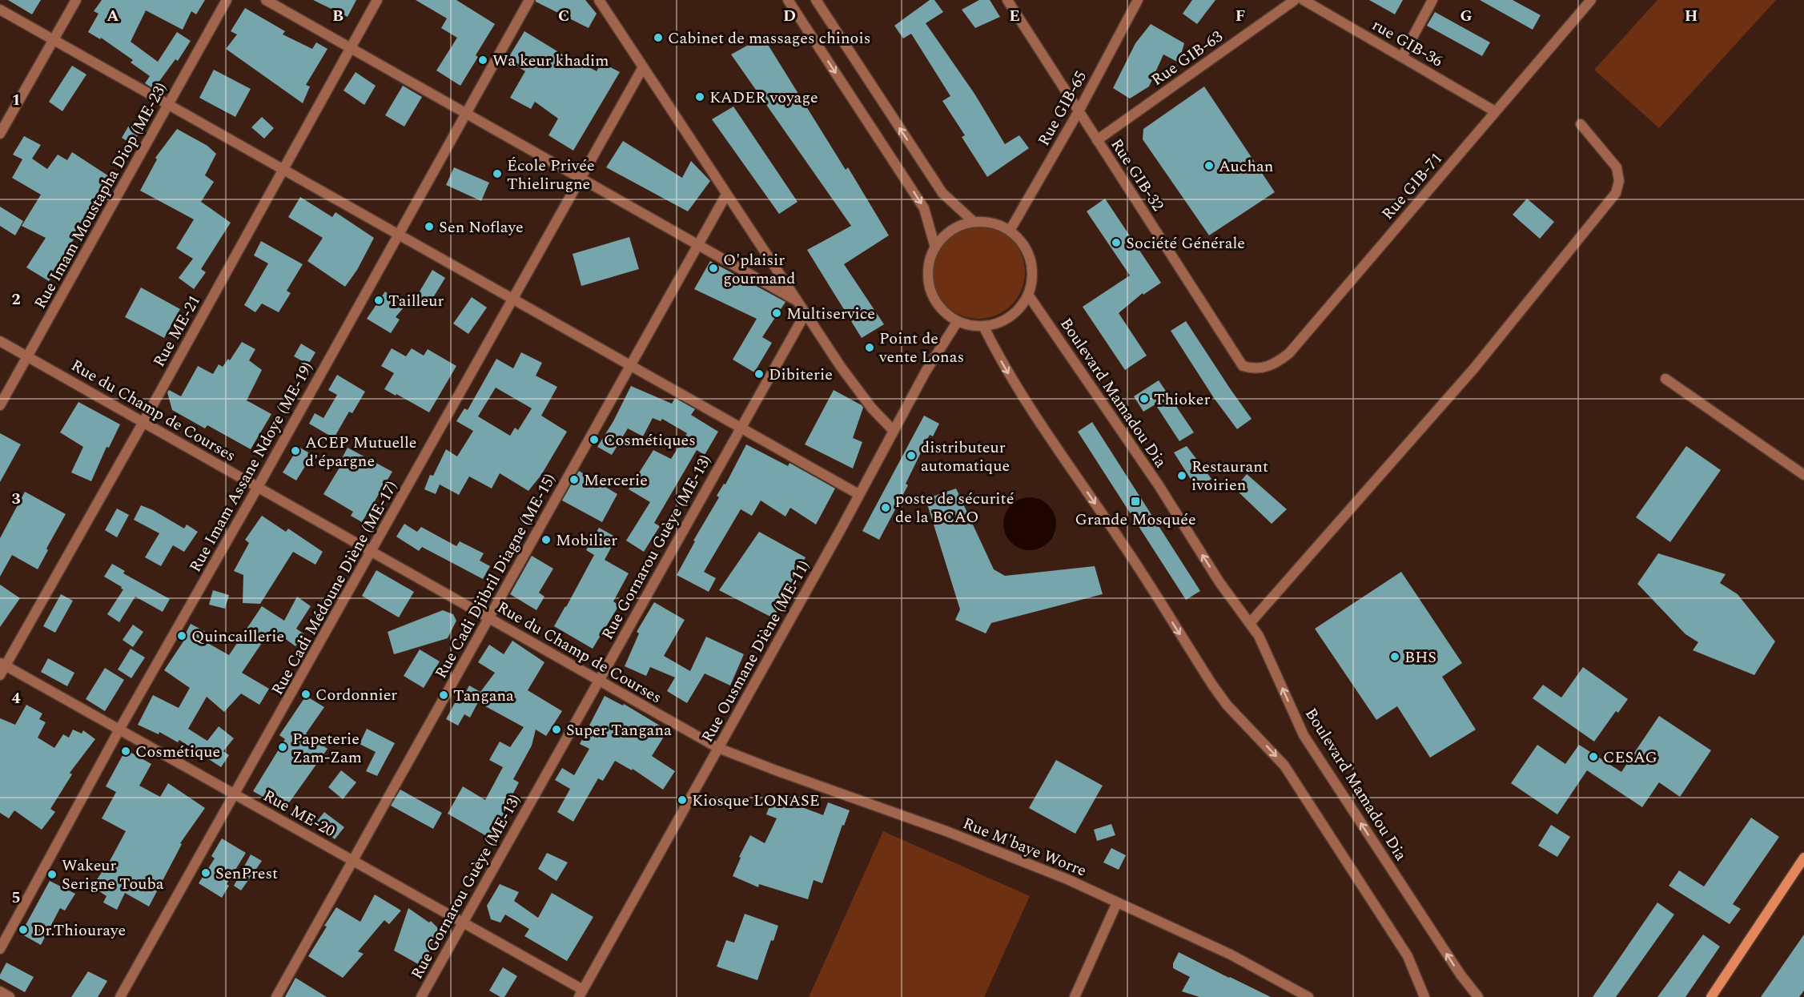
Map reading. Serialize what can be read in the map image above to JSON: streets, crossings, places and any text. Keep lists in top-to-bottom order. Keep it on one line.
{"streets":{"street":["rue GIB-36","Rue GIB-63","Rue GIB-65","Rue GIB-32","Rue GIB-71","Rue Imam Moustapha Diop (ME-23)","Rue ME-21","Boulevard Mamadou Dia","Rue du Champ de Courses","Rue Imam Assane Ndoye (ME-19)","Rue Gornarou Guèye (ME-13)","Rue Cadi Djibril Diagne (ME-15)","Rue Cadi Médoune Diène (ME-17)","Rue Ousmane Diène (ME-11)","Rue ME-20","Rue M'baye Worre"]},"crossings":[["rue GIB-36","Rue GIB-71"],["Rue GIB-63","Rue GIB-32"],["Rue GIB-65","Rue GIB-32"],["Rue GIB-65","Boulevard Mamadou Dia"],["Rue GIB-65","Rue Ousmane Diène (ME-11)"],["Rue GIB-32","Rue GIB-71"],["Rue Imam Moustapha Diop (ME-23)","Rue du Champ de Courses"],["Rue ME-21","Rue du Champ de Courses"],["Rue ME-21","Rue ME-20"],["Boulevard Mamadou Dia","Rue Ousmane Diène (ME-11)"],["Rue du Champ de Courses","Rue Imam Assane Ndoye (ME-19)"],["Rue du Champ de Courses","Rue Gornarou Guèye (ME-13)"],["Rue du Champ de Courses","Rue Cadi Djibril Diagne (ME-15)"],["Rue du Champ de Courses","Rue Cadi Médoune Diène (ME-17)"],["Rue du Champ de Courses","Rue Ousmane Diène (ME-11)"],["Rue du Champ de Courses","Rue M'baye Worre"],["Rue Imam Assane Ndoye (ME-19)","Rue ME-20"],["Rue Gornarou Guèye (ME-13)","Rue ME-20"],["Rue Cadi Djibril Diagne (ME-15)","Rue ME-20"],["Rue Cadi Médoune Diène (ME-17)","Rue ME-20"],["Rue Ousmane Diène (ME-11)","Rue ME-20"],["Rue Ousmane Diène (ME-11)","Rue M'baye Worre"]],"places":{"other":["Cabinet de massages chinois","Wa keur khadim","KADER voyage","Auchan","École Privée Thielirugne","Sen Noflaye","Société Générale","O'plaisir gourmand","Tailleur","Multiservice","Point de vente Lonas","Dibiterie","Thioker","Cosmétiques","ACEP Mutuelle d'épargne","distributeur automatique","Restaurant ivoirien","Mercerie","poste de sécurité de la BCAO","Mobilier","Quincaillerie","BHS","Cordonnier","Tangana","Super Tangana","Papeterie Zam-Zam","Cosmétique","CESAG","Kiosque LONASE","SenPrest","Wakeur Serigne Touba","Dr.Thiouraye"],"transit":["Grande Mosquée"]},"grid":{"columns":["A","B","C","D","E","F","G","H"],"rows":["1","2","3","4","5"]}}
